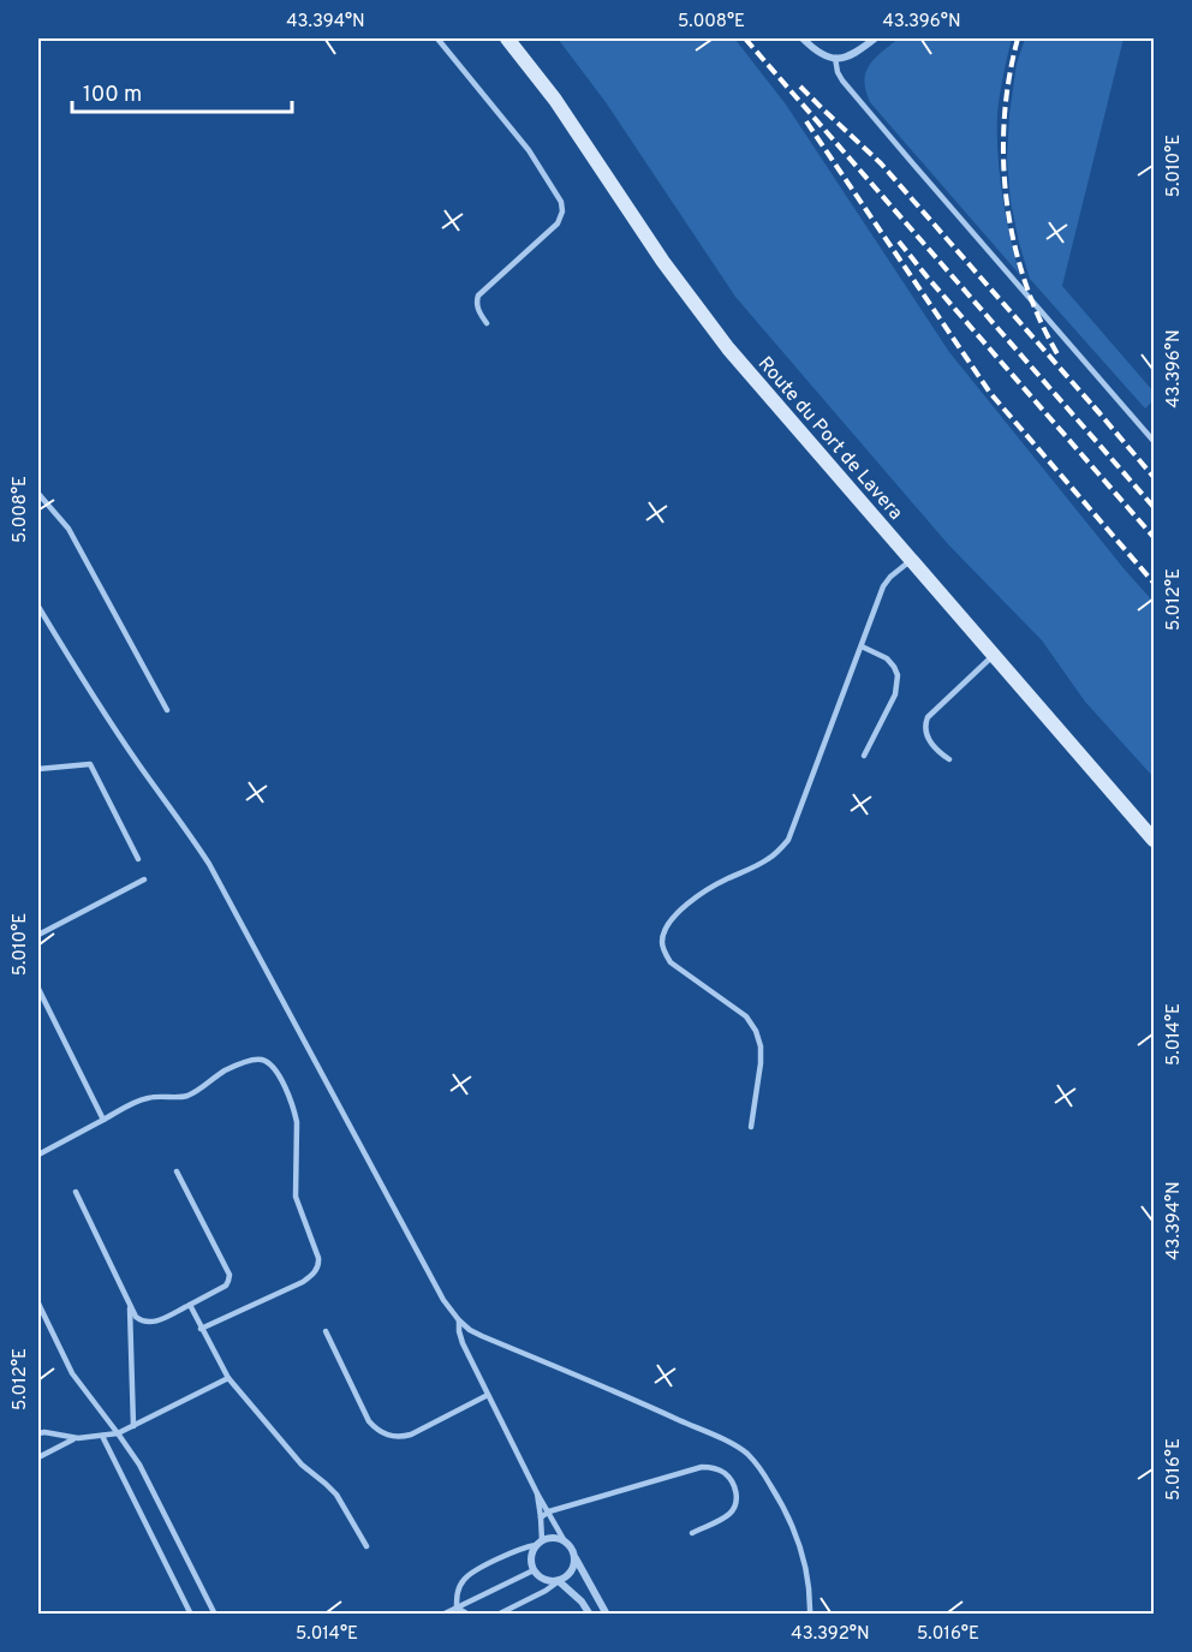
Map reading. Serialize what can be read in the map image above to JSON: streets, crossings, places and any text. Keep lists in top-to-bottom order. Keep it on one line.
{"streets":{"street":["Route du Port de Lavera"]},"scale_bar":"100 m","coordinates":["43.394°N","5.008°E","43.396°N","5.010°E","5.012°E","5.014°E","5.016°E","43.392°N"]}
